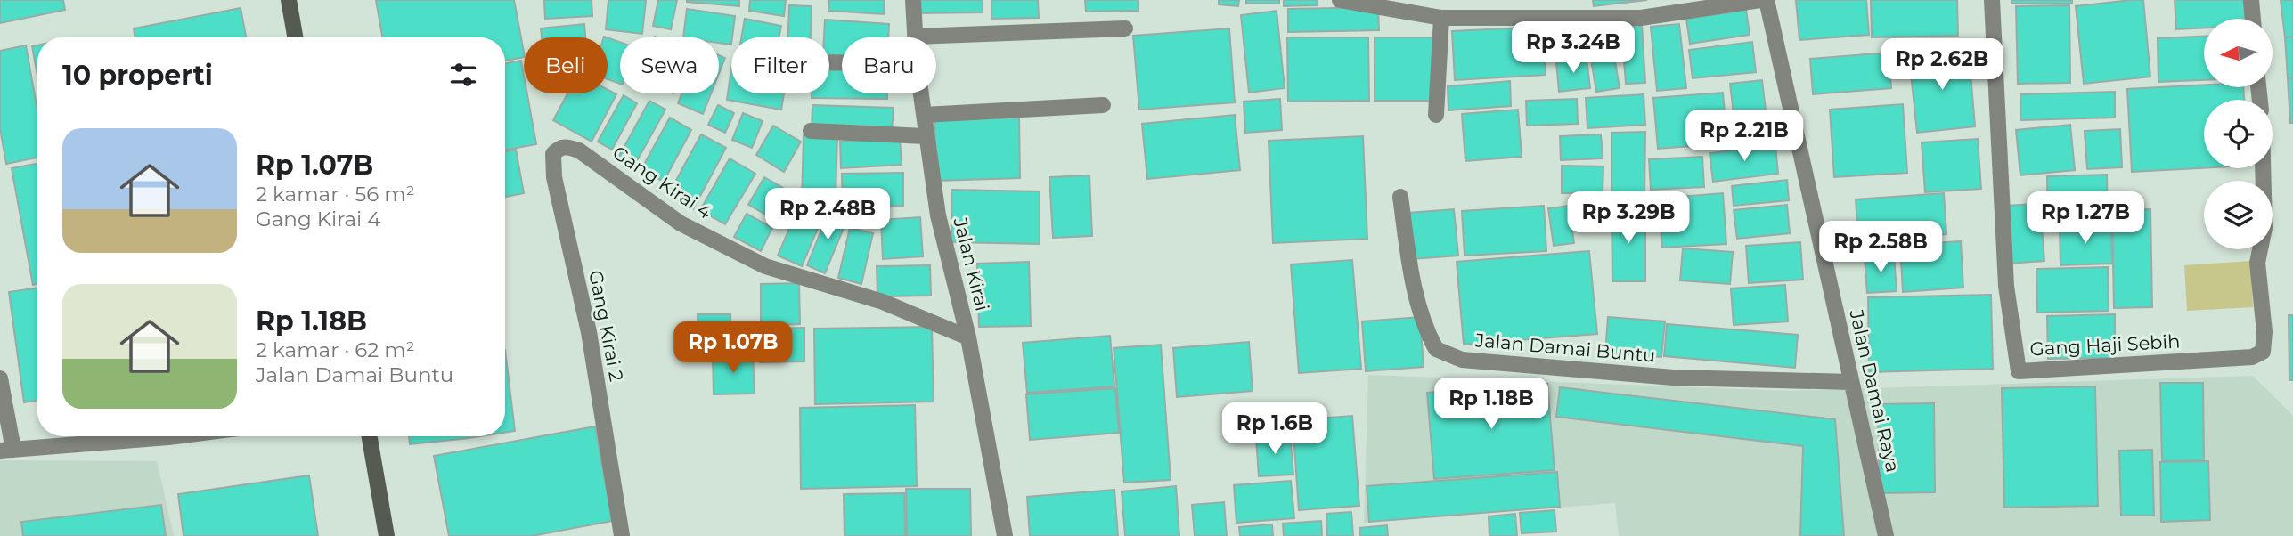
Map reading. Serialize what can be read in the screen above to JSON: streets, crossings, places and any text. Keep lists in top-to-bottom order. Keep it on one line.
{"streets":{"street":["Gang Kirai 4","Jalan Kirai","Gang Kirai 2","Gang Haji Sebih","Jalan Damai Buntu","Jalan Damai Raya"]},"crossings":[["Gang Kirai 4","Jalan Kirai"],["Gang Kirai 4","Gang Kirai 2"],["Jalan Damai Buntu","Jalan Damai Raya"]],"north":"left","page":{"price":["Rp 3.24B","Rp 2.62B","Rp 2.21B","Rp 2.48B","Rp 3.29B","Rp 1.27B","Rp 2.58B","Rp 1.07B","Rp 1.18B","Rp 1.6B"],"chip":["Beli","Sewa","Filter","Baru"],"heading":"10 properti","list":[{"name":"Rp 1.07B","note":"2 kamar · 56 m² · Gang Kirai 4"},{"name":"Rp 1.18B","note":"2 kamar · 62 m² · Jalan Damai Buntu"}]}}
